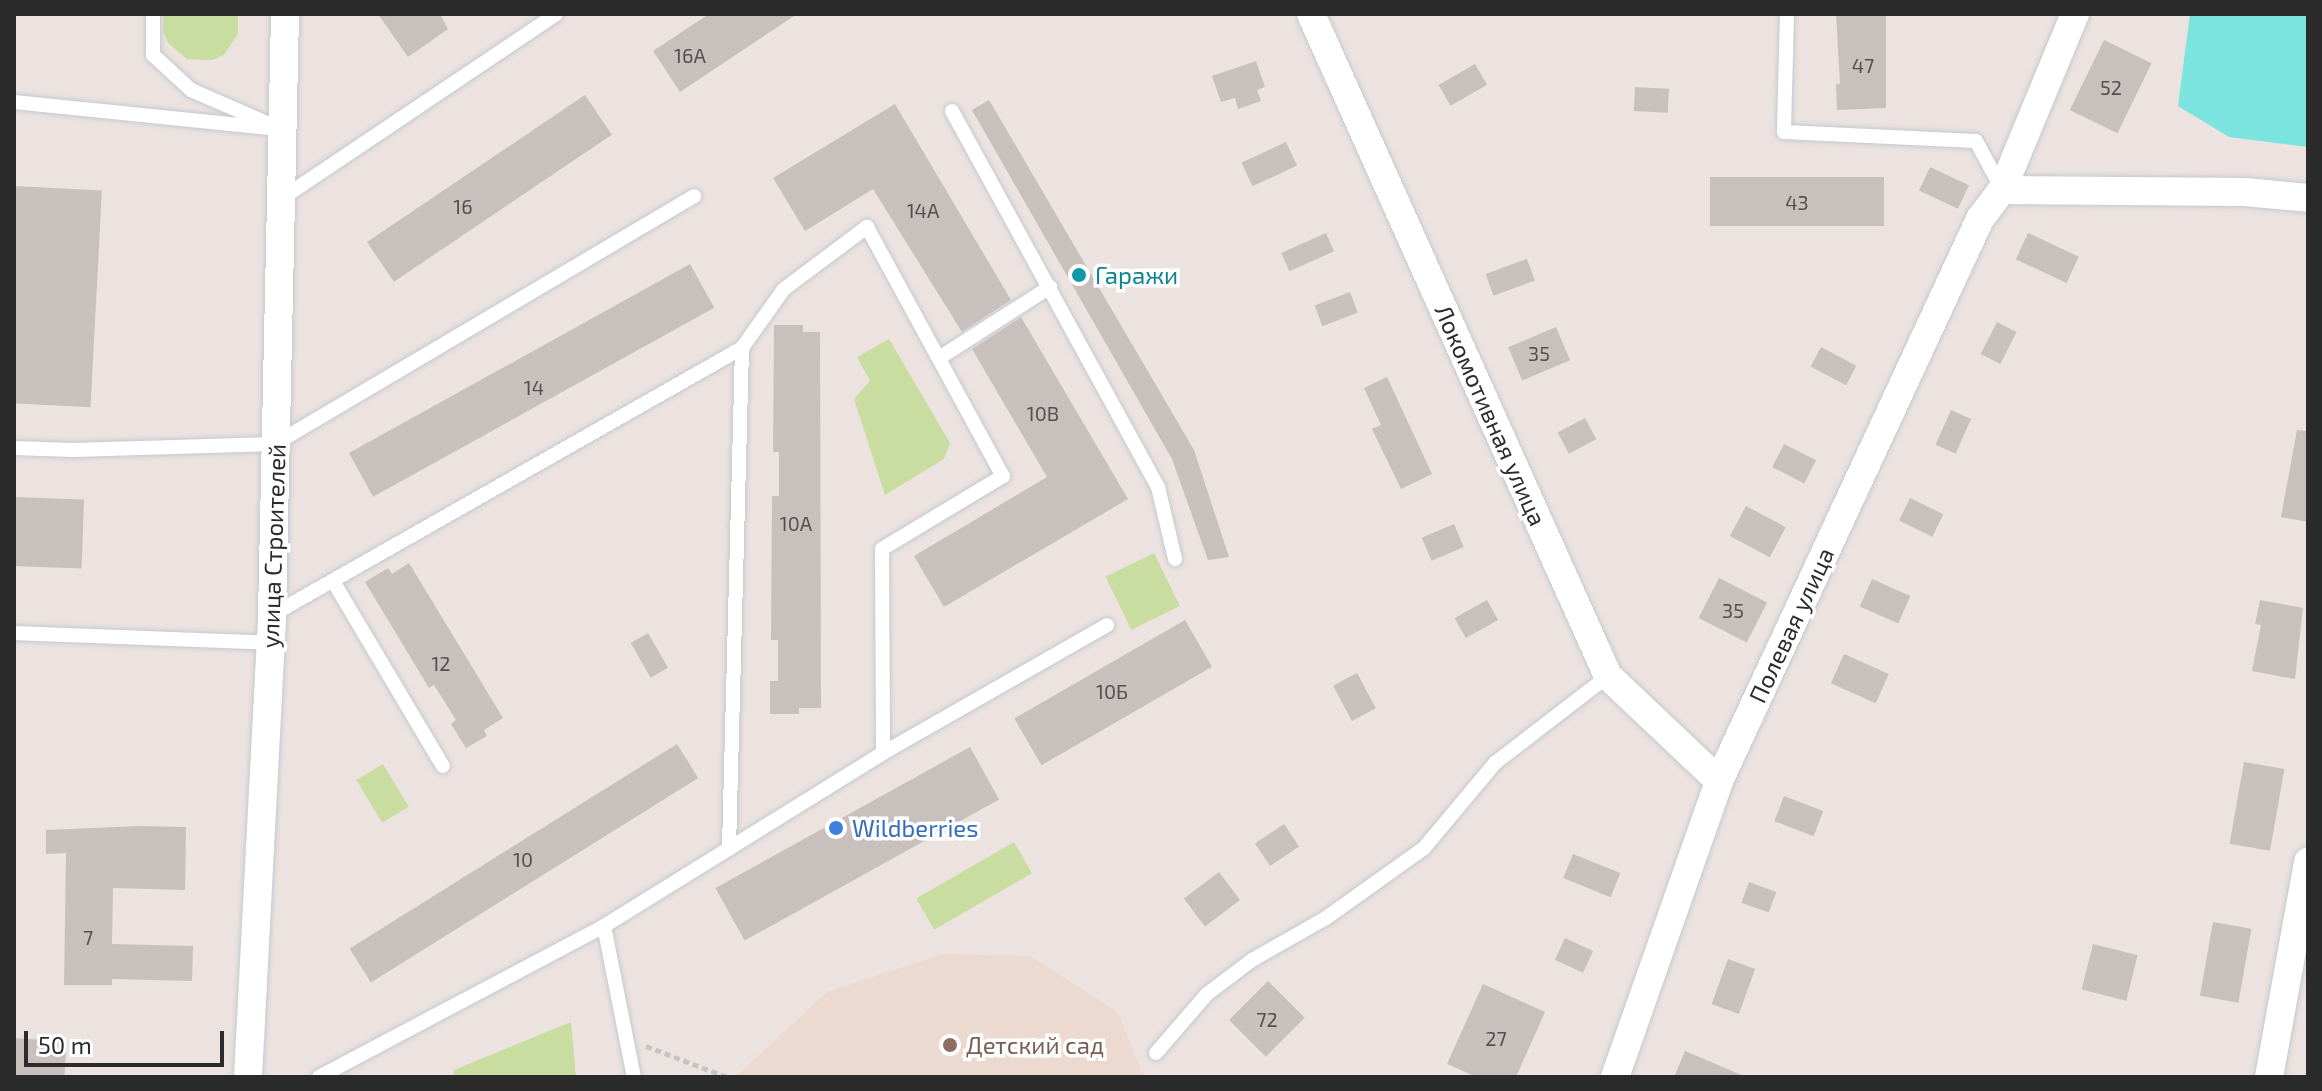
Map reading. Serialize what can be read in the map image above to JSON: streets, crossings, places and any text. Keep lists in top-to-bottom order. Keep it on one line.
{"streets":{"street":["Локомотивная улица","улица Строителей","Полевая улица"]},"crossings":[["Локомотивная улица","Полевая улица"]],"places":["Гаражи","Wildberries","Детский сад"],"house_numbers":["16А","47","52","43","16","14А","35","14","10В","10А","35","12","10Б","10","7","72","27"],"scale_bar":"50 m"}
